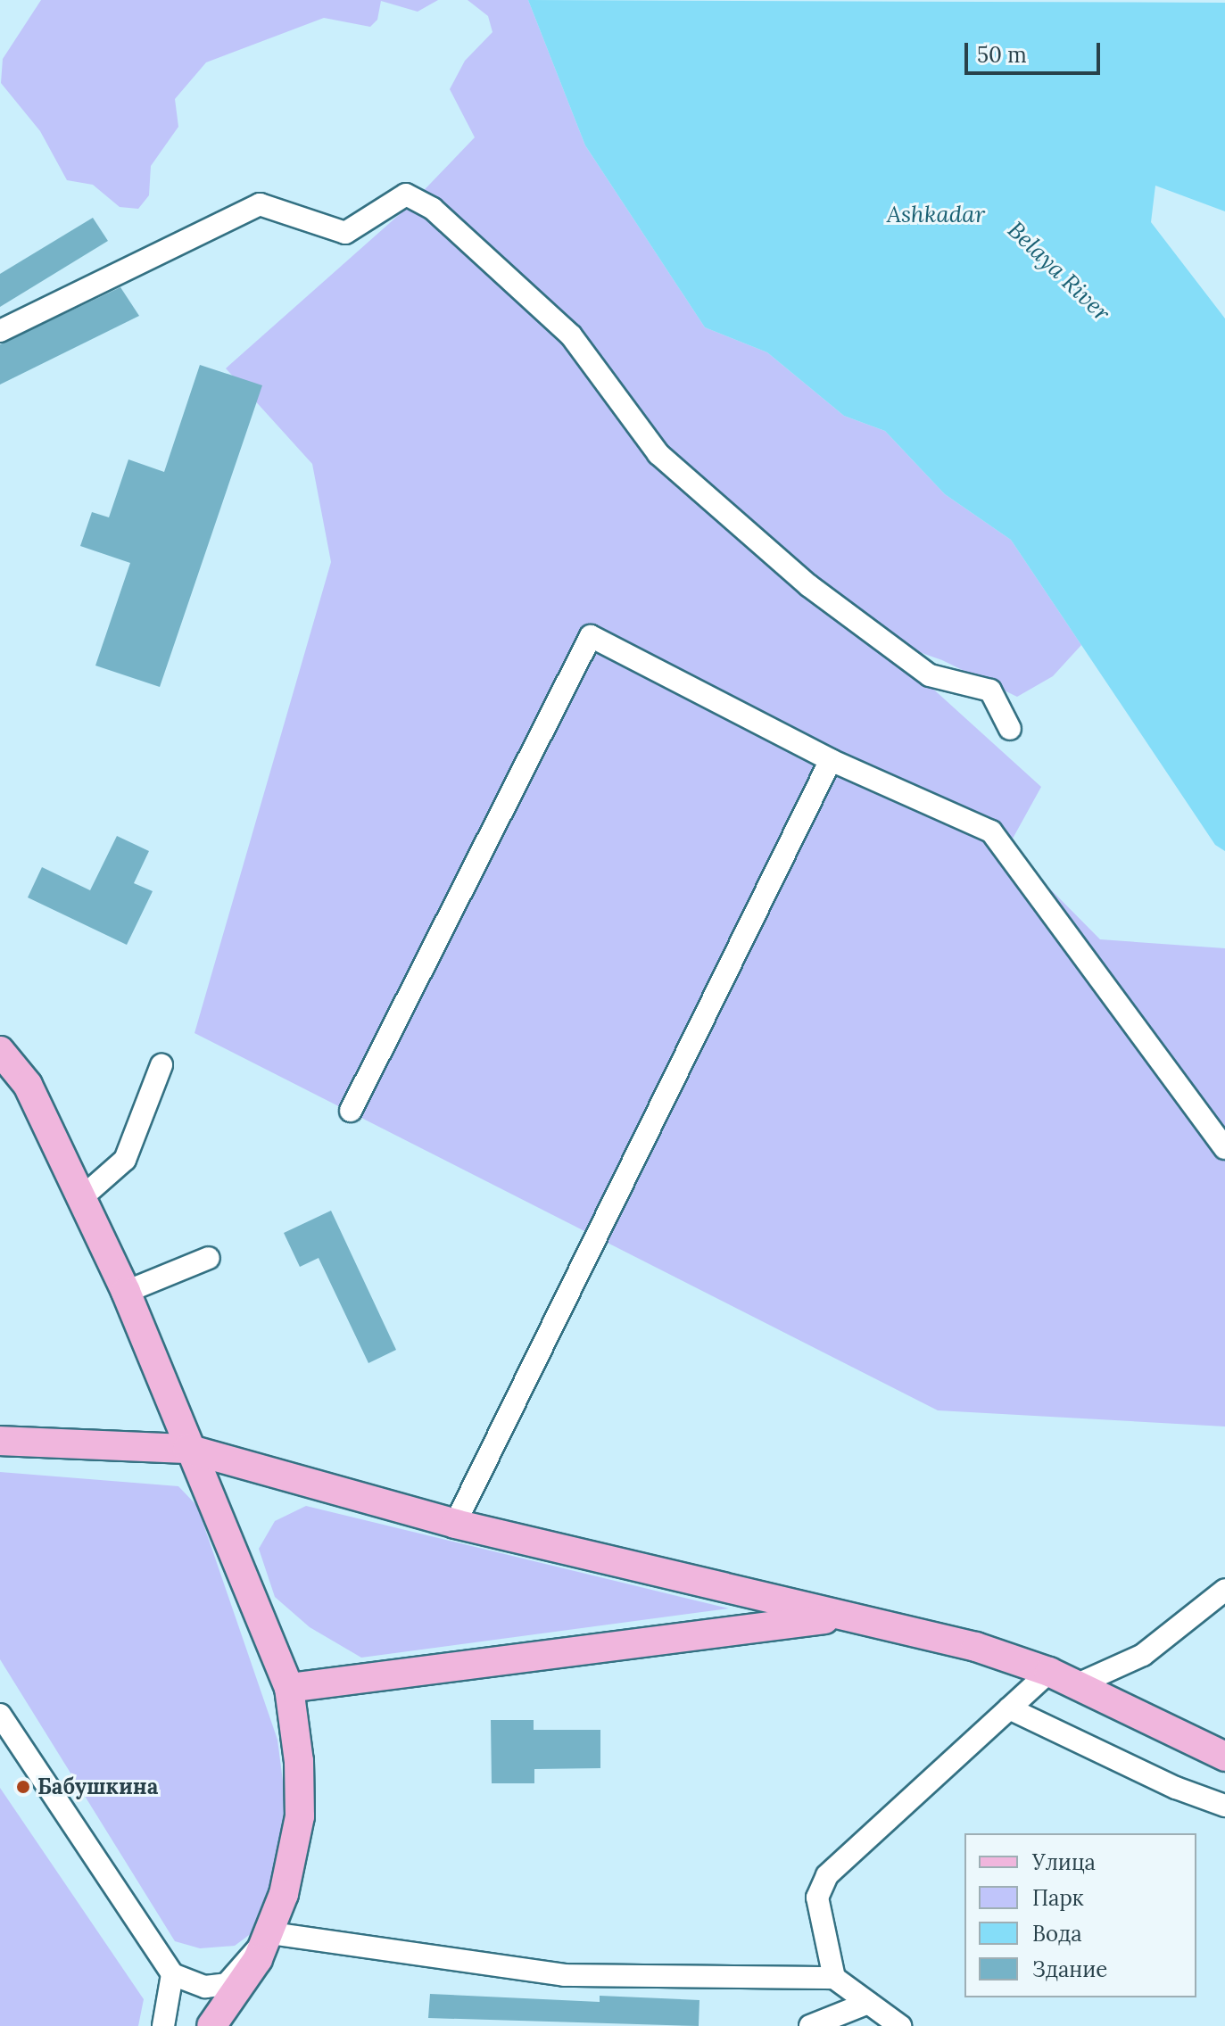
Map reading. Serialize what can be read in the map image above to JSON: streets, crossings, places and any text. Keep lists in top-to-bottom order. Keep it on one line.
{"water":["Ashkadar","Belaya River"],"places":["Бабушкина"],"legend":["Улица","Парк","Вода","Здание"],"scale_bar":"50 m"}
